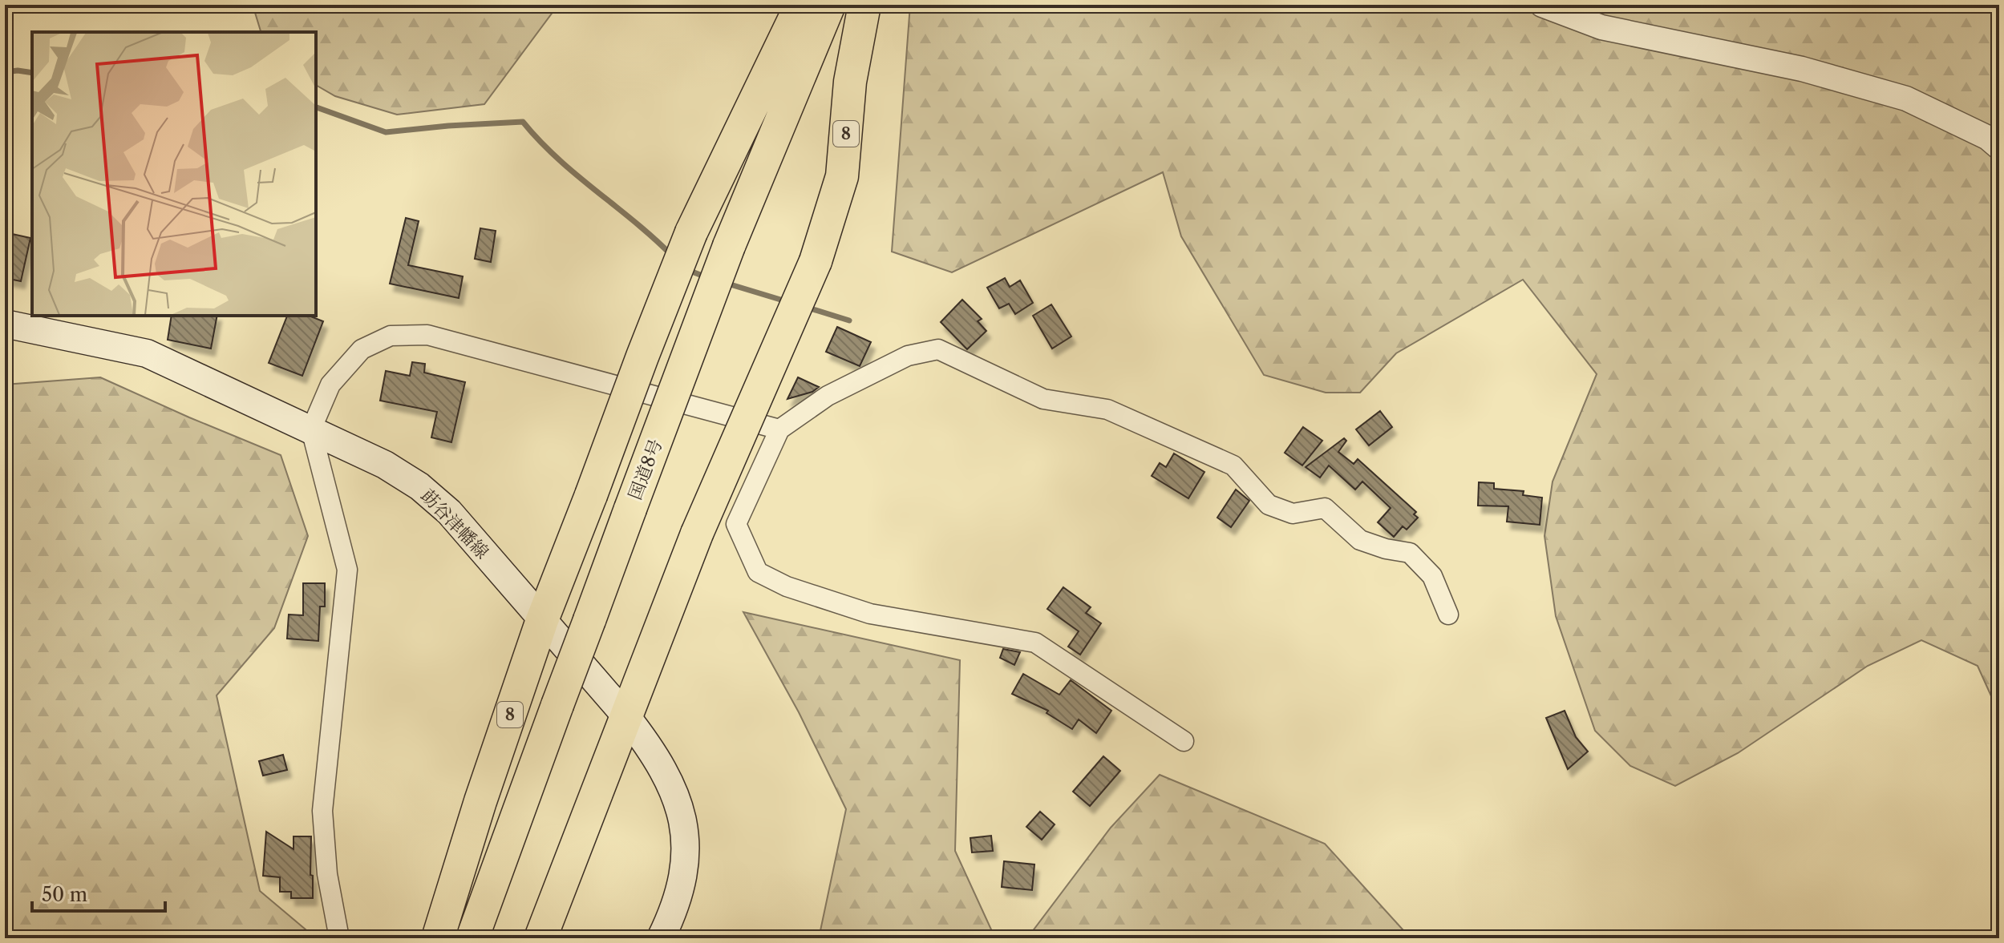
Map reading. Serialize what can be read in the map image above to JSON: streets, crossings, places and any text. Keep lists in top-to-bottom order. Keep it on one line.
{"streets":{"highway":["8","国道8号"],"main road":["莇谷津幡線"]},"crossings":[["8","莇谷津幡線"]],"scale_bar":"50 m"}
